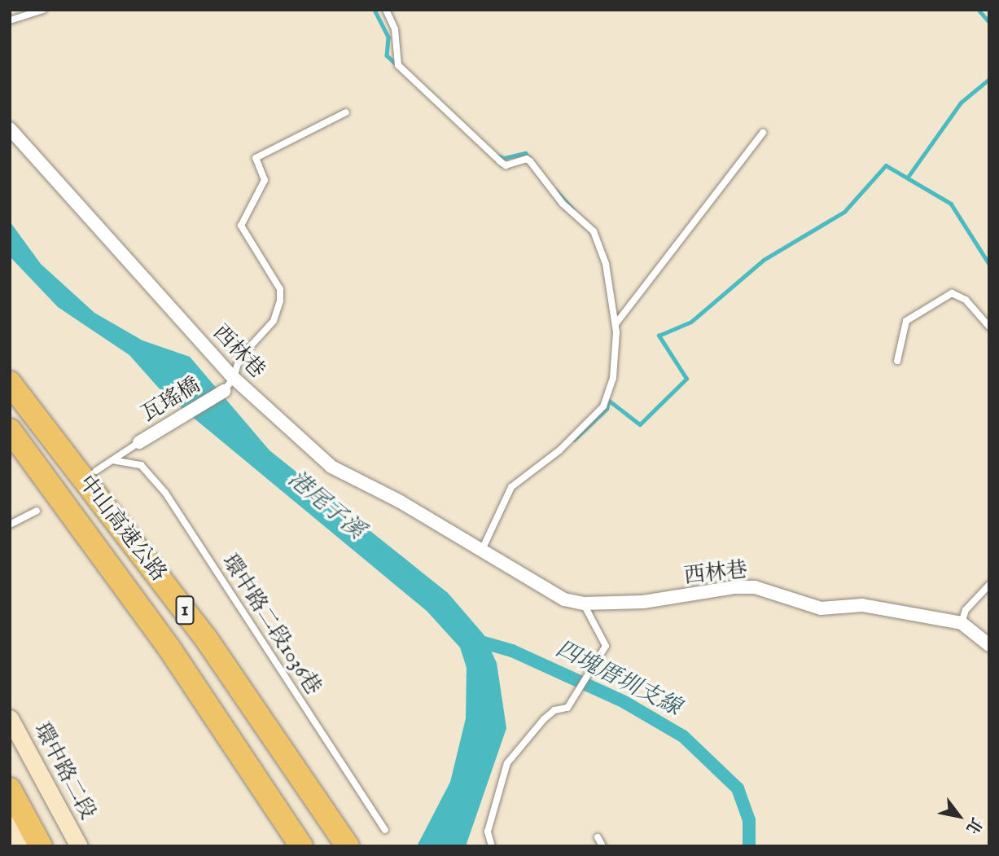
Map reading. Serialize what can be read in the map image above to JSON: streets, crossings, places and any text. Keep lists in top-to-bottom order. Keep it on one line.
{"streets":{"highway":["中山高速公路","1"],"street":["西林巷","瓦瑤橋","環中路二段"],"lane":["環中路二段1036巷"]},"water":["港尾子溪","四塊厝圳支線"],"north":"bottom right"}
